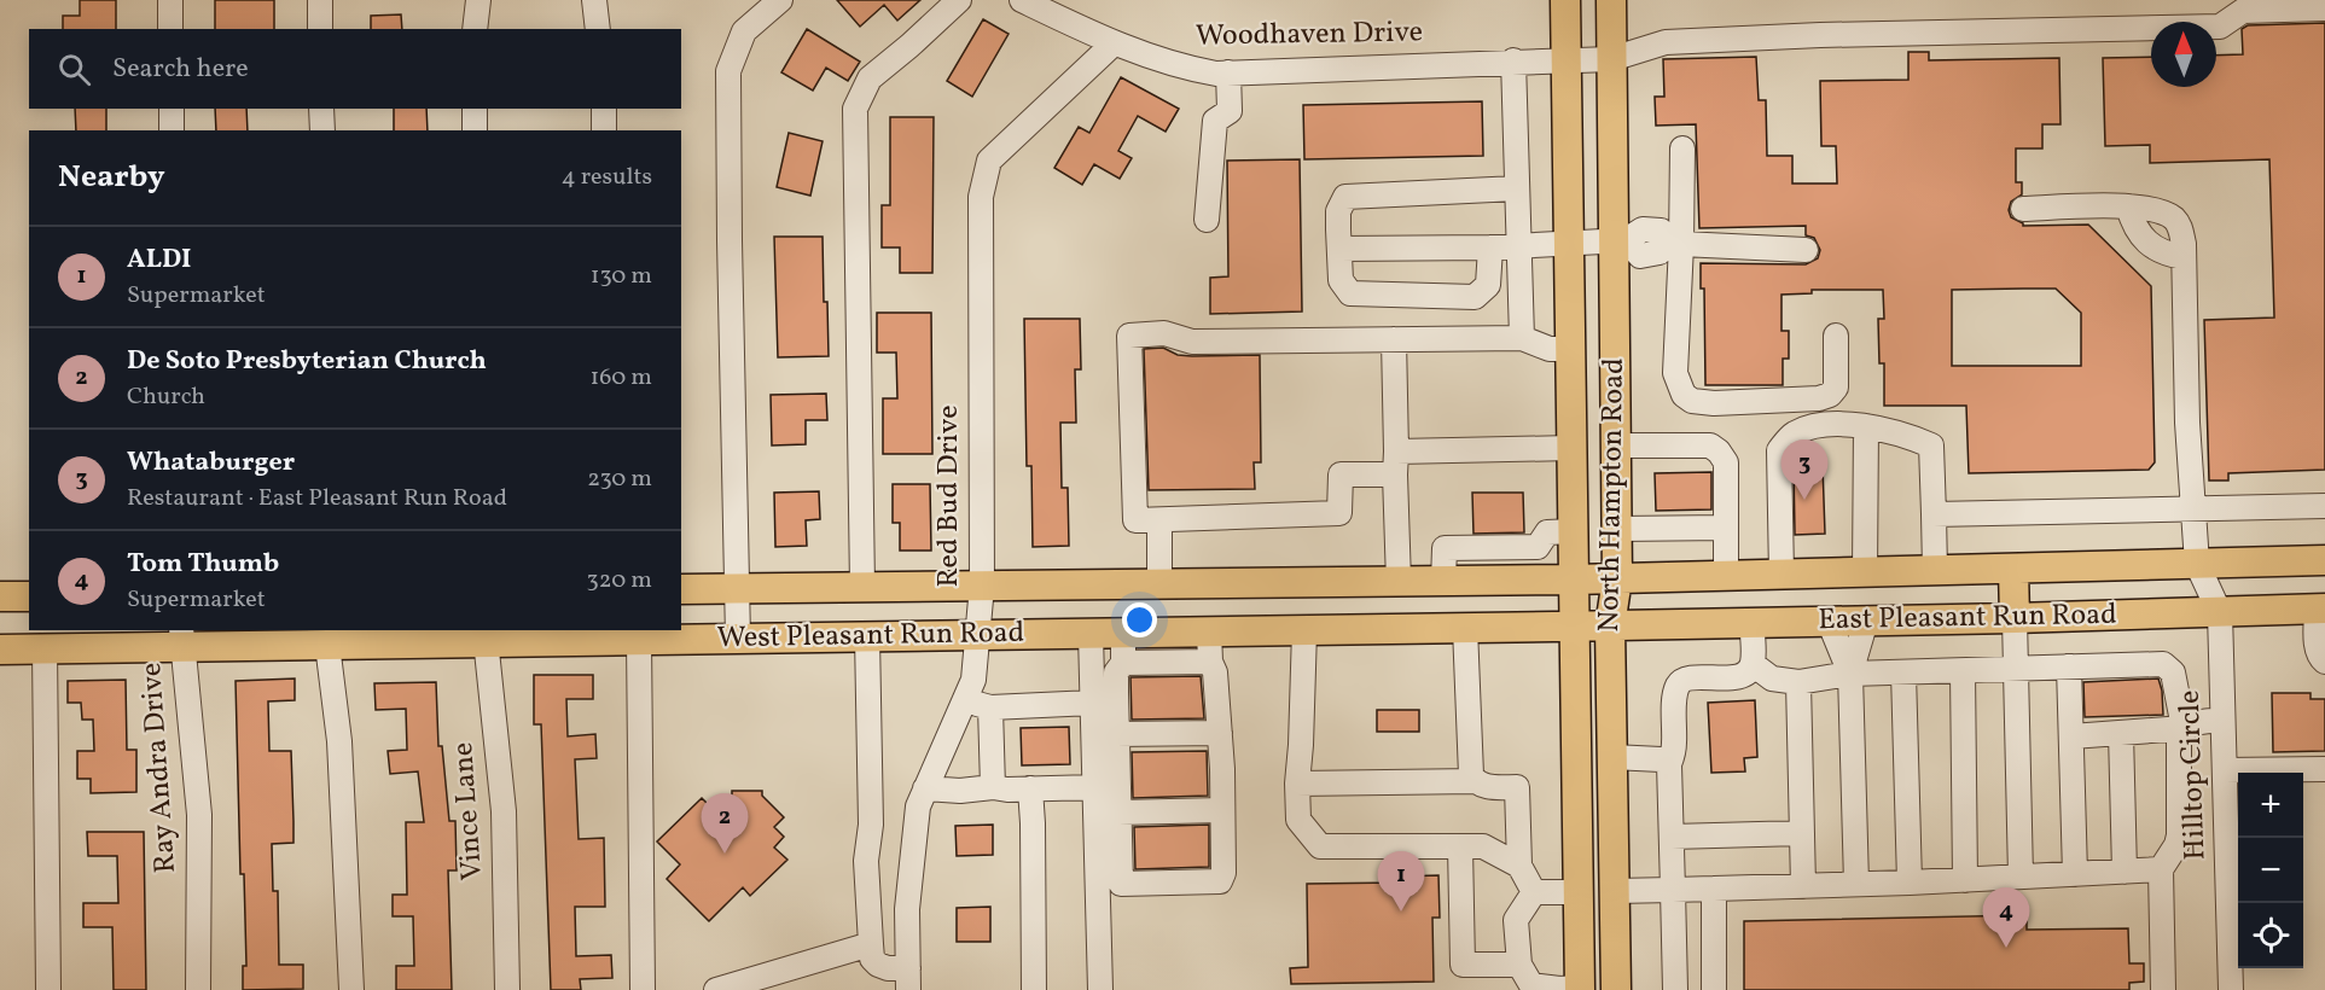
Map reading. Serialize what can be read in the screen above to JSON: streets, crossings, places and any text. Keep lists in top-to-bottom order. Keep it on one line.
{"streets":{"main road":["North Hampton Road","East Pleasant Run Road","West Pleasant Run Road"],"street":["Woodhaven Drive","Red Bud Drive","Ray Andra Drive","Hilltop Circle","Vince Lane"]},"crossings":[["Woodhaven Drive","North Hampton Road"],["Woodhaven Drive","Red Bud Drive"],["North Hampton Road","East Pleasant Run Road"],["North Hampton Road","West Pleasant Run Road"],["Red Bud Drive","West Pleasant Run Road"],["East Pleasant Run Road","West Pleasant Run Road"],["East Pleasant Run Road","Hilltop Circle"],["West Pleasant Run Road","Ray Andra Drive"],["West Pleasant Run Road","Vince Lane"]],"north":"top","page":{"search":"Search here","heading":["Nearby","4 results"],"list":[{"mark":"1","name":"ALDI","note":"Supermarket","value":"130 m"},{"mark":"2","name":"De Soto Presbyterian Church","note":"Church","value":"160 m"},{"mark":"3","name":"Whataburger","note":"Restaurant · East Pleasant Run Road","value":"230 m"},{"mark":"4","name":"Tom Thumb","note":"Supermarket","value":"320 m"}],"pins":["3","2","1","4"],"map_buttons":["+","−"]}}
